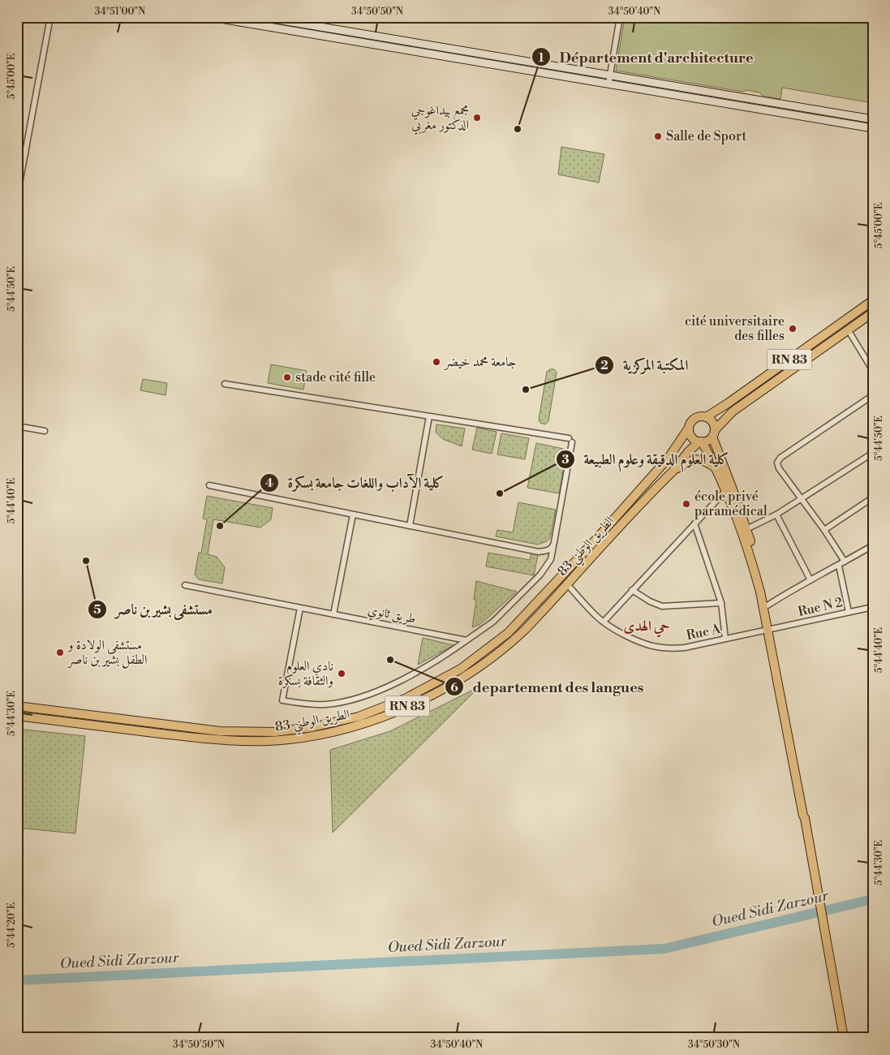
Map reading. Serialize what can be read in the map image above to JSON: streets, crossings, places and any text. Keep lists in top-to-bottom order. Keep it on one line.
{"streets":{"main road":["RN 83","الطريق الوطني 83"],"street":["Rue N 2","طريق ثانوي","Rue A"]},"crossings":[["RN 83","الطريق الوطني 83"],["الطريق الوطني 83","Rue A"],["Rue N 2","Rue A"]],"districts":["حي الهدى"],"water":["Oued Sidi Zarzour"],"places":["مجمع بيداغوجي الدكتور مغربي","Département d'architecture","Salle de Sport","cité universitaire des filles","جامعة محمد خيضر","stade cité fille","المكتبة المركزية","كلية العلوم الدقيقة وعلوم الطبيعة","école privé paramédical","كلية الآداب واللغات جامعة بسكرة","مستشفى بشير بن ناصر","مستشفى الولادة و الطفل بشير بن ناصر","departement des langues","نادي العلوم والثقافة بسكرة"],"coordinates":["34°51'00\"N","34°50'50\"N","34°50'40\"N","5°45'00\"E","5°44'50\"E","5°44'40\"E","5°44'30\"E","5°44'20\"E","34°50'30\"N"]}
